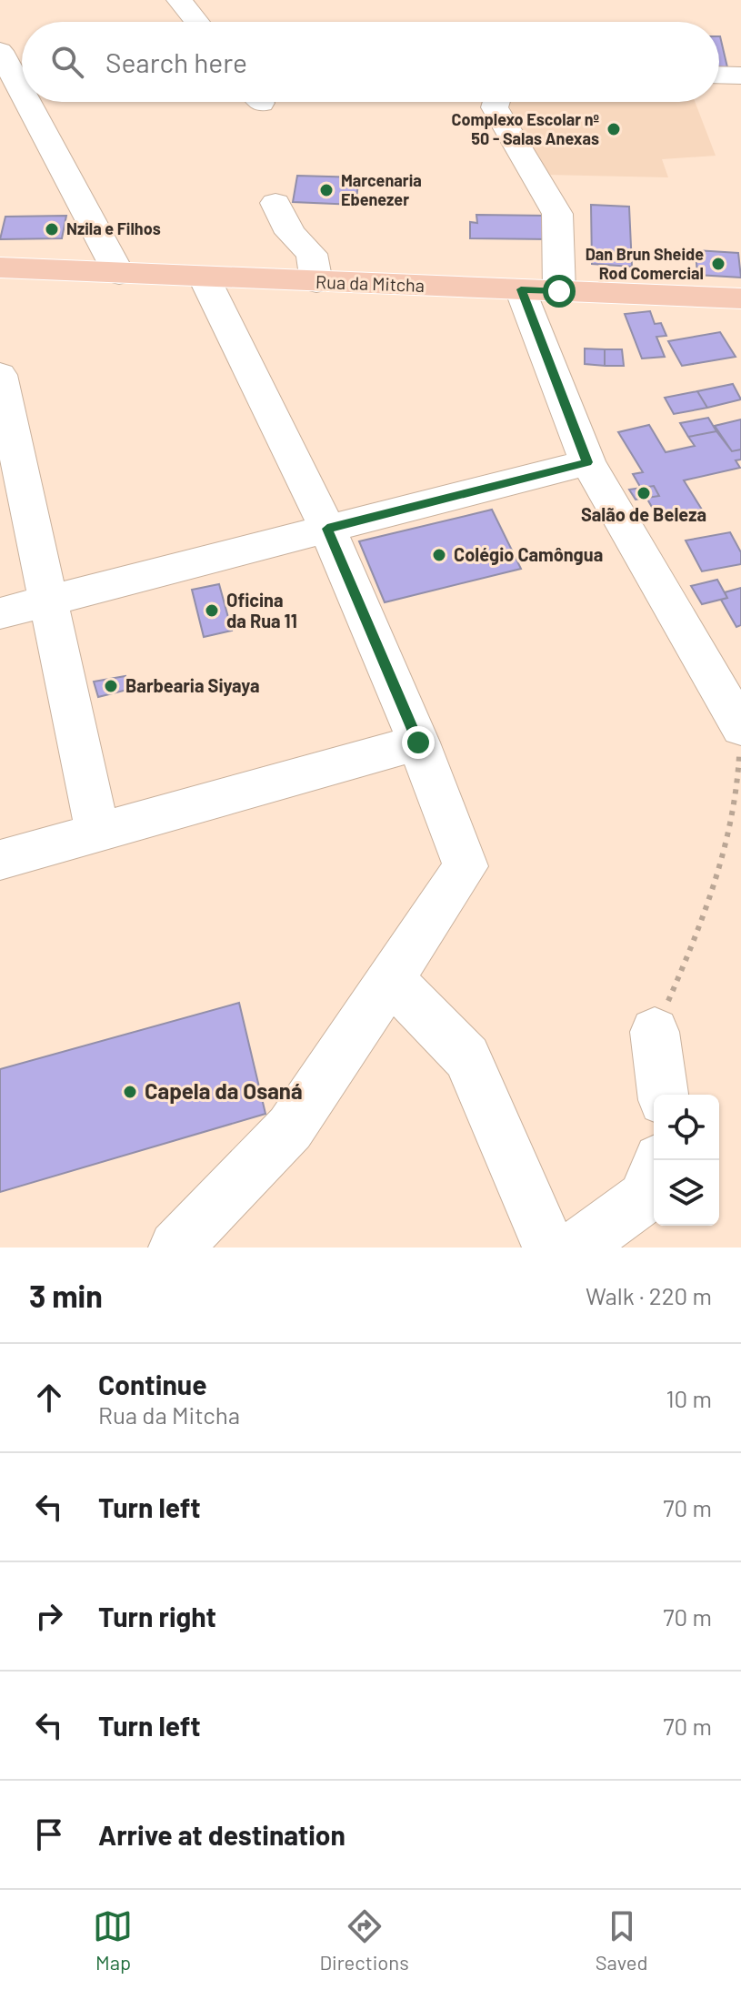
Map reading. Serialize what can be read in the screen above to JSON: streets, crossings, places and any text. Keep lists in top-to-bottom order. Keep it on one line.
{"streets":{"main road":["Rua da Mitcha"]},"places":["Complexo Escolar nº 50 - Salas Anexas","Marcenaria Ebenezer","Nzila e Filhos","Dan Brun Sheide Rod Comercial","Salão de Beleza","Colégio Camôngua","Oficina da Rua 11","Barbearia Siyaya","Capela da Osaná"],"page":{"search":"Search here","heading":["3 min","Walk · 220 m"],"list":[["Continue","Rua da Mitcha","10 m"],["Turn left","70 m"],["Turn right","70 m"],["Turn left","70 m"],"Arrive at destination"],"nav":["Map","Directions","Saved"]}}
